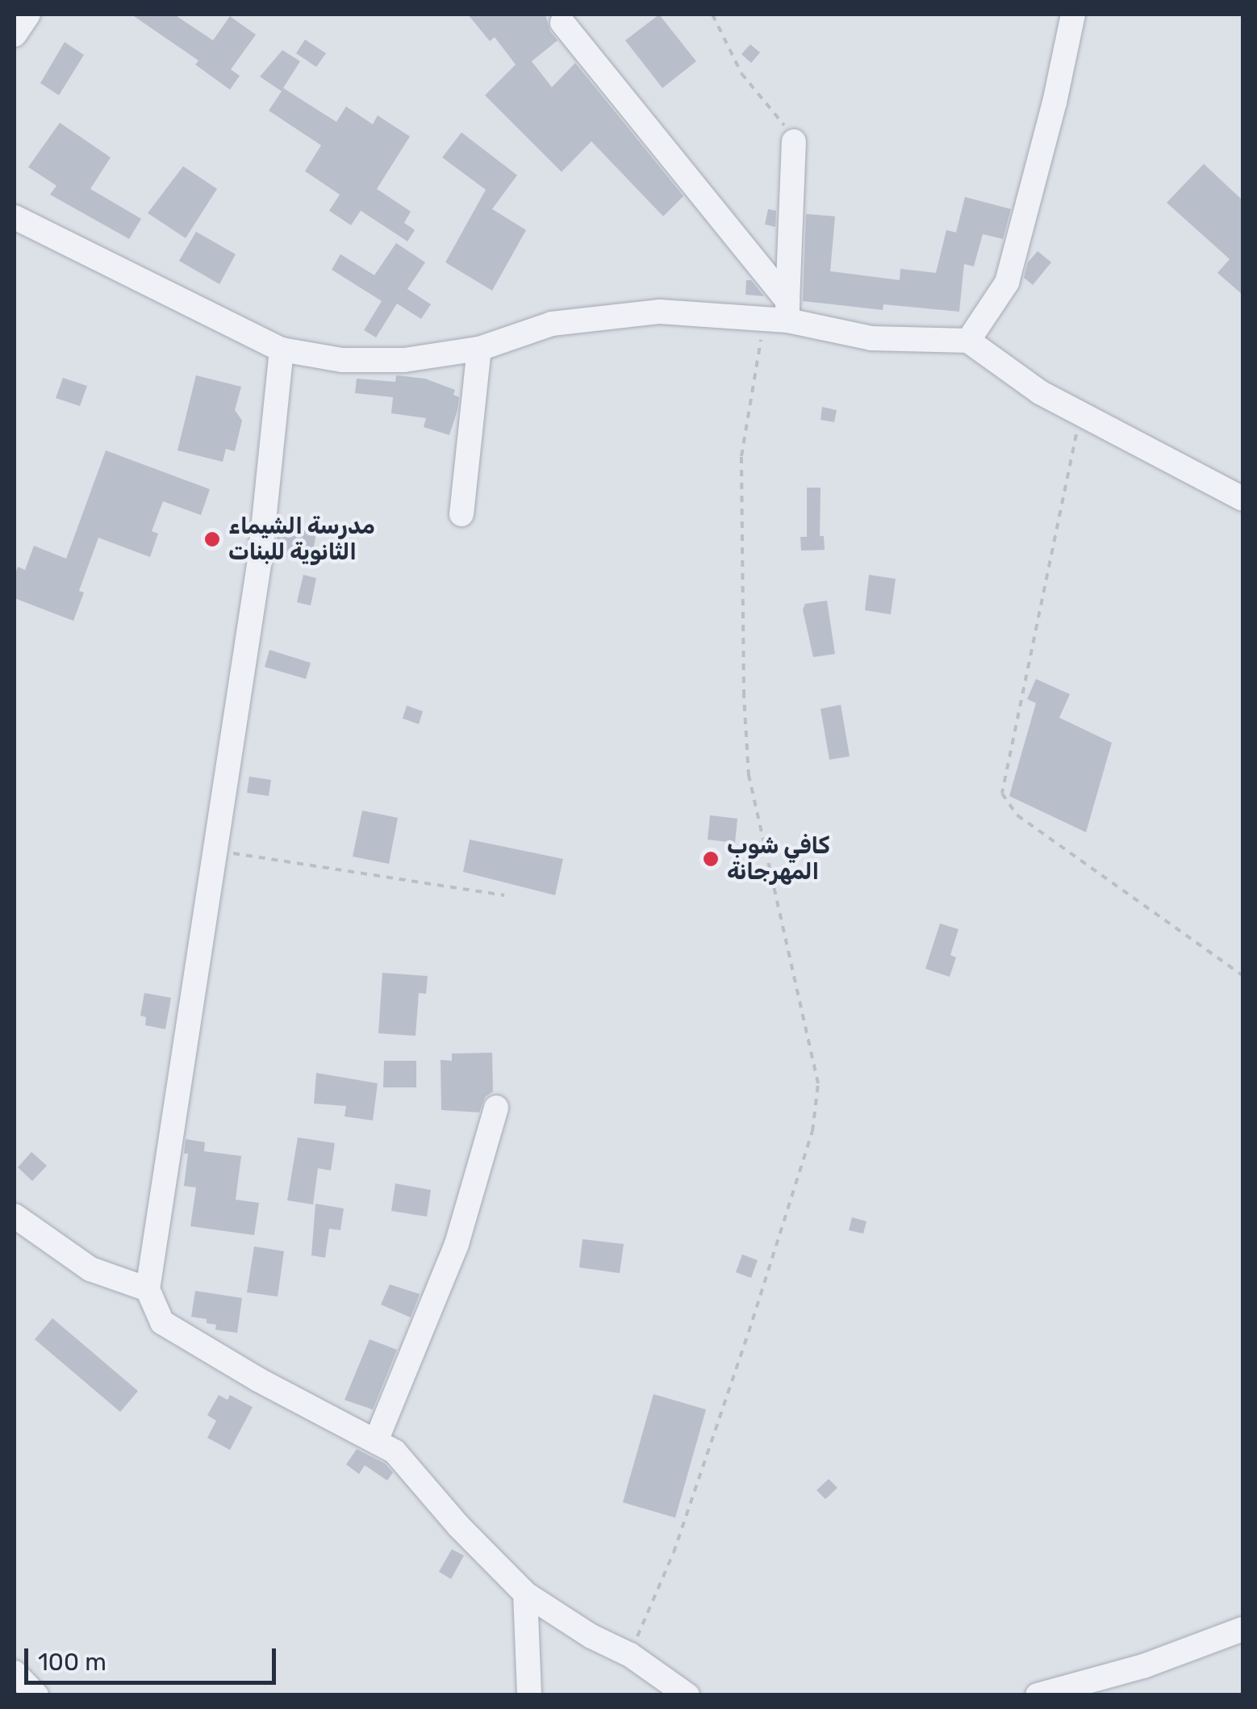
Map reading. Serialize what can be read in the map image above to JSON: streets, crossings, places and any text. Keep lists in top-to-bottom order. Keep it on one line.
{"places":["مدرسة الشيماء الثانوية للبنات","كافي شوب المهرجانة"],"scale_bar":"100 m"}
